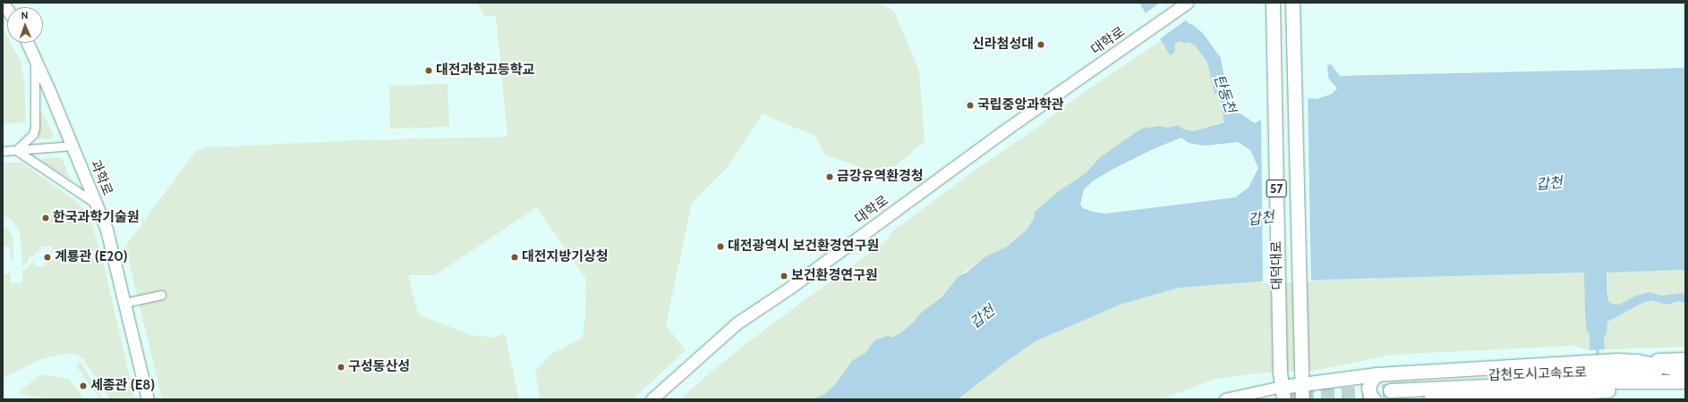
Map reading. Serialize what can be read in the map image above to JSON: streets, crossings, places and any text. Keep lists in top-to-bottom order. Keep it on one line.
{"streets":{"main road":["대학로","과학로","57","대덕대로","갑천도시고속도로"]},"water":["탄동천","갑천"],"places":["신라첨성대","대전과학고등학교","국립중앙과학관","금강유역환경청","한국과학기술원","대전광역시 보건환경연구원","계룡관 (E20)","대전지방기상청","보건환경연구원","구성동산성","세종관 (E8)"],"north":"top"}
